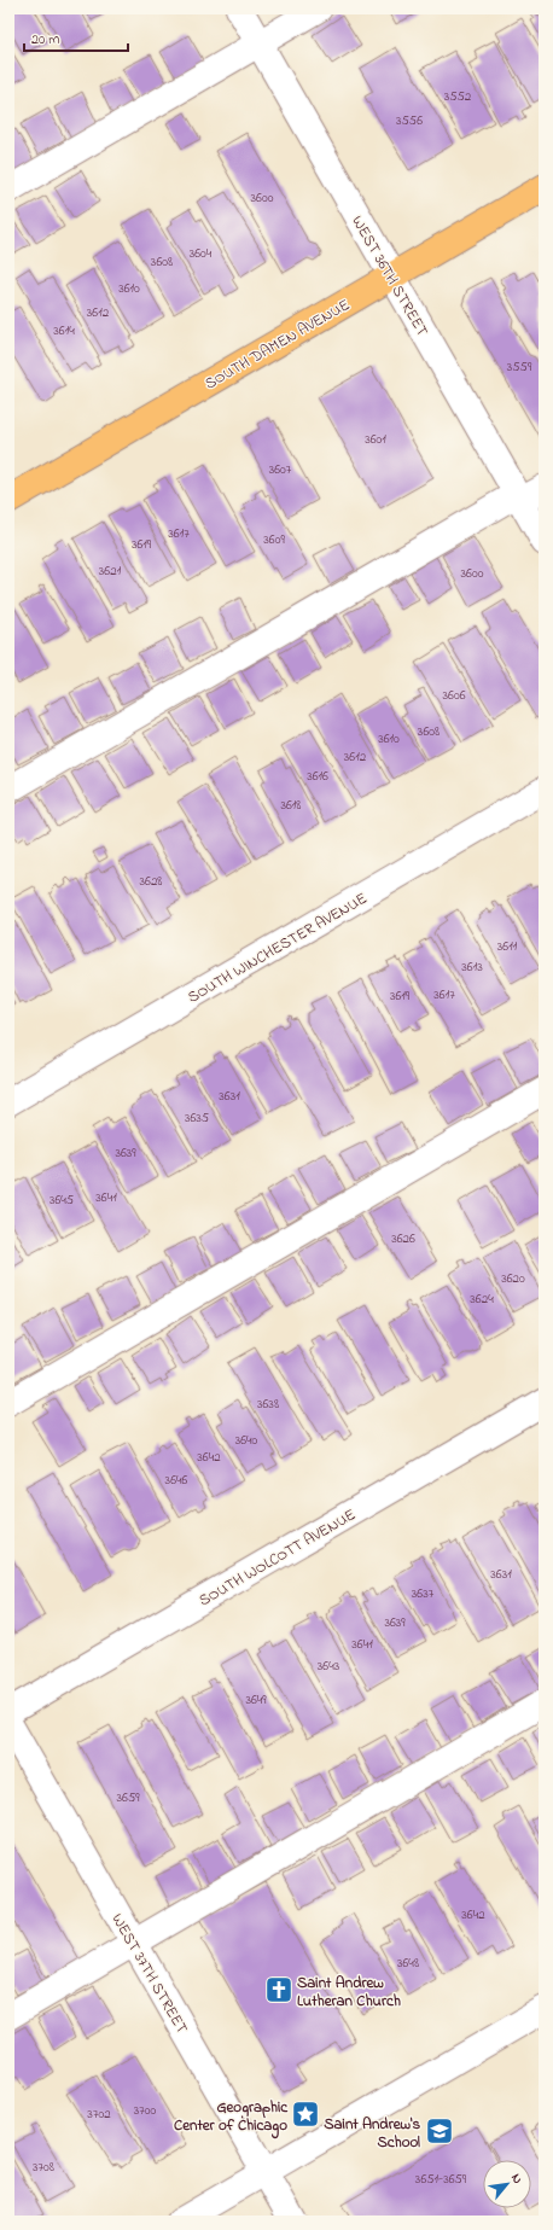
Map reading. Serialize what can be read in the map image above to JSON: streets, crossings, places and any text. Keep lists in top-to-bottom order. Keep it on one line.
{"streets":{"main road":["SOUTH DAMEN AVENUE"],"street":["WEST 36TH STREET","SOUTH WINCHESTER AVENUE","SOUTH WOLCOTT AVENUE","WEST 37TH STREET"]},"crossings":[["WEST 36TH STREET","SOUTH DAMEN AVENUE"]],"places":{"church":["Saint Andrew Lutheran Church"],"place":["Geographic Center of Chicago"],"school or university":["Saint Andrew's School"]},"house_numbers":["3552","3556","3600","3604","3608","3610","3612","3614","3559","3601","3607","3617","3609","3619","3621","3600","3606","3608","3610","3612","3616","3618","3628","3611","3613","3617","3619","3631","3635","3639","3641","3645","3626","3620","3624","3638","3640","3642","3646","3631","3637","3639","3641","3643","3649","3659","3642","3648","3700","3702","3708","3651-3659"],"scale_bar":"20 m","north":"top right"}
